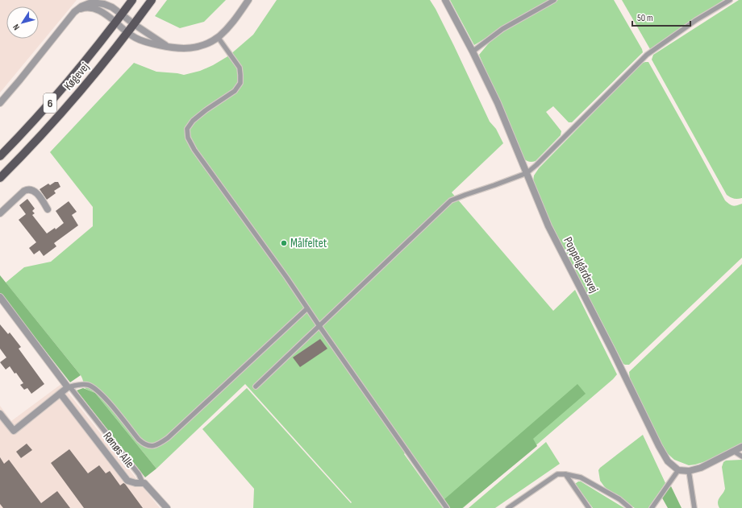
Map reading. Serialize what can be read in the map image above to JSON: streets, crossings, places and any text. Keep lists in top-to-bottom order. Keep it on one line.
{"streets":{"main road":["Køgevej","6"],"street":["Poppelgårdsvej","Rønøs Alle"]},"places":["Målfeltet"],"scale_bar":"50 m","north":"bottom left"}
